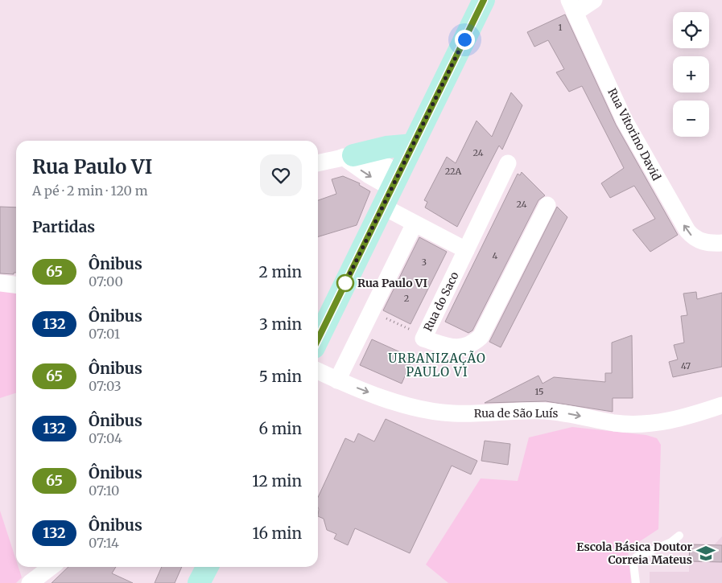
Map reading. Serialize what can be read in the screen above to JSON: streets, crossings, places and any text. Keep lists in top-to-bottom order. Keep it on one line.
{"streets":{"street":["Rua Vitorino David","Rua do Saco","Rua de São Luís"]},"one_way":["Rua Vitorino David","Rua de São Luís"],"districts":["URBANIZAÇÃO PAULO VI"],"places":{"other":["Rua Paulo VI"],"school or university":["Escola Básica Doutor Correia Mateus"]},"lines":["bus line 65"],"house_numbers":["1","24","22A","24","4","3","2","47","15"],"page":{"map_buttons":["+","−"],"heading":[["Rua Paulo VI","A pé · 2 min · 120 m"],"Partidas"],"list":[{"mark":"65","name":"Ônibus","note":"07:00","value":"2 min"},{"mark":"132","name":"Ônibus","note":"07:01","value":"3 min"},{"mark":"65","name":"Ônibus","note":"07:03","value":"5 min"},{"mark":"132","name":"Ônibus","note":"07:04","value":"6 min"},{"mark":"65","name":"Ônibus","note":"07:10","value":"12 min"},{"mark":"132","name":"Ônibus","note":"07:14","value":"16 min"}]}}
